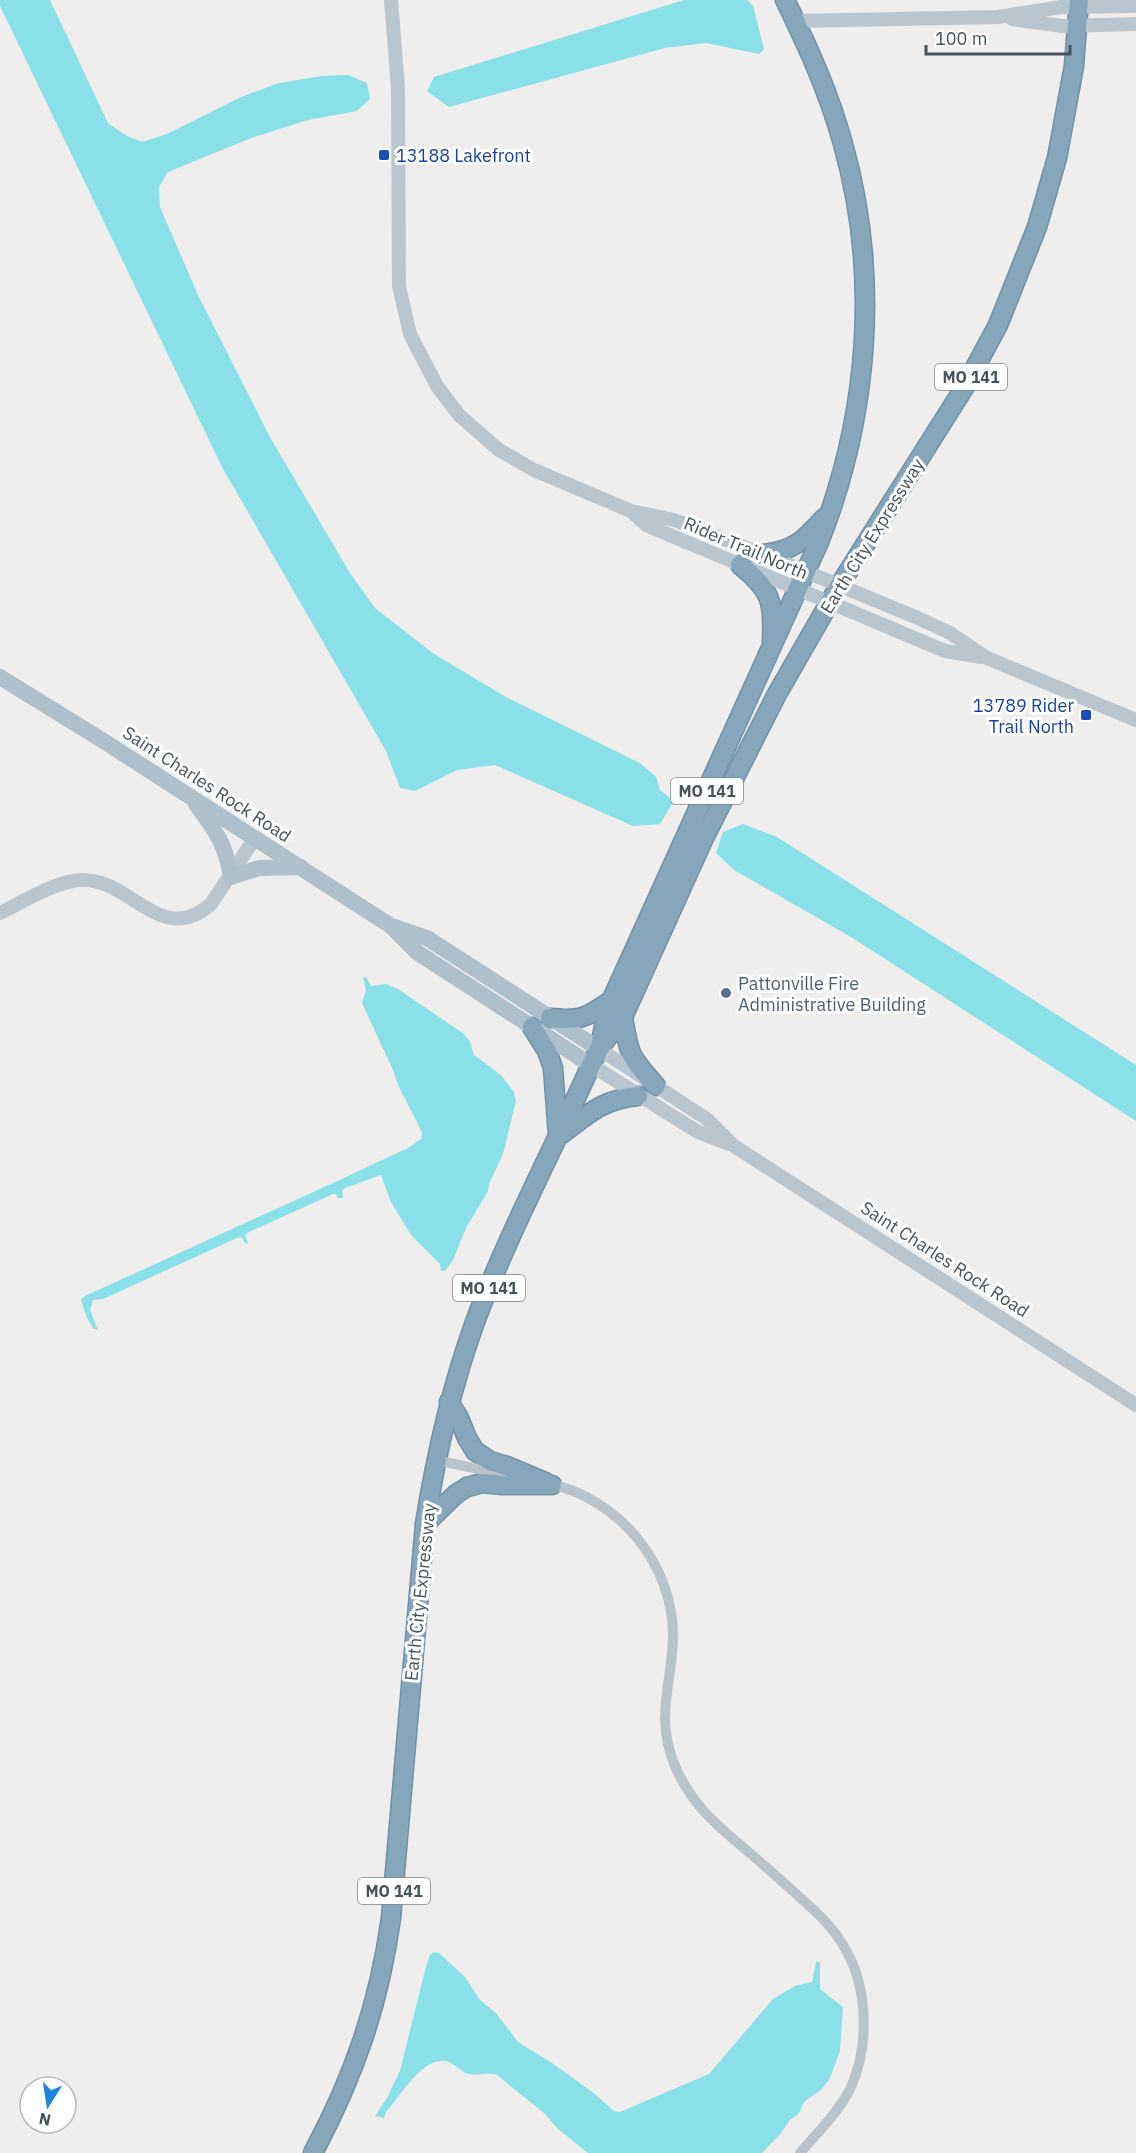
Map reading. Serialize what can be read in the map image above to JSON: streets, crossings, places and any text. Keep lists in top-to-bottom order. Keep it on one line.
{"streets":{"highway":["MO 141","Earth City Expressway"],"main road":["Saint Charles Rock Road"],"street":["Rider Trail North"]},"crossings":[["Earth City Expressway","Rider Trail North"],["Earth City Expressway","Saint Charles Rock Road"]],"places":{"transit":["13188 Lakefront","13789 Rider Trail North"],"other":["Pattonville Fire Administrative Building"]},"scale_bar":"100 m","north":"bottom"}
